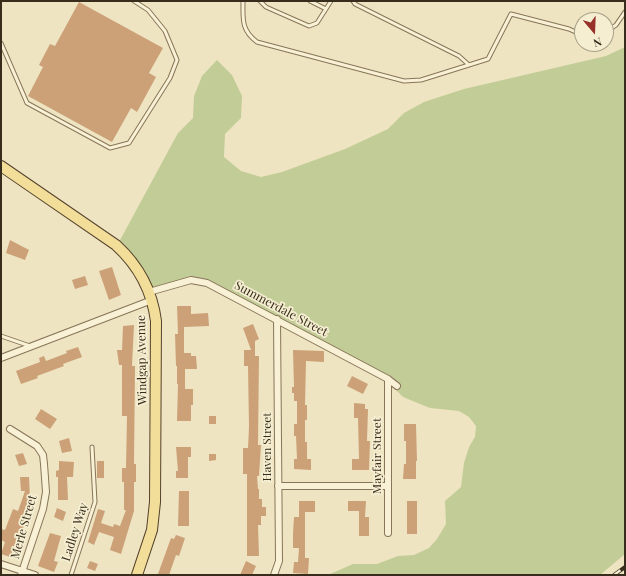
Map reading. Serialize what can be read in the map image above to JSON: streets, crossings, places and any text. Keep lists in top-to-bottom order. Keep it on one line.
{"streets":{"main road":["Windgap Avenue"],"street":["Summerdale Street","Haven Street","Mayfair Street","Merle Street"],"lane":["Ladley Way"]},"crossings":[["Summerdale Street","Windgap Avenue"],["Summerdale Street","Haven Street"],["Summerdale Street","Mayfair Street"]],"north":"bottom"}
